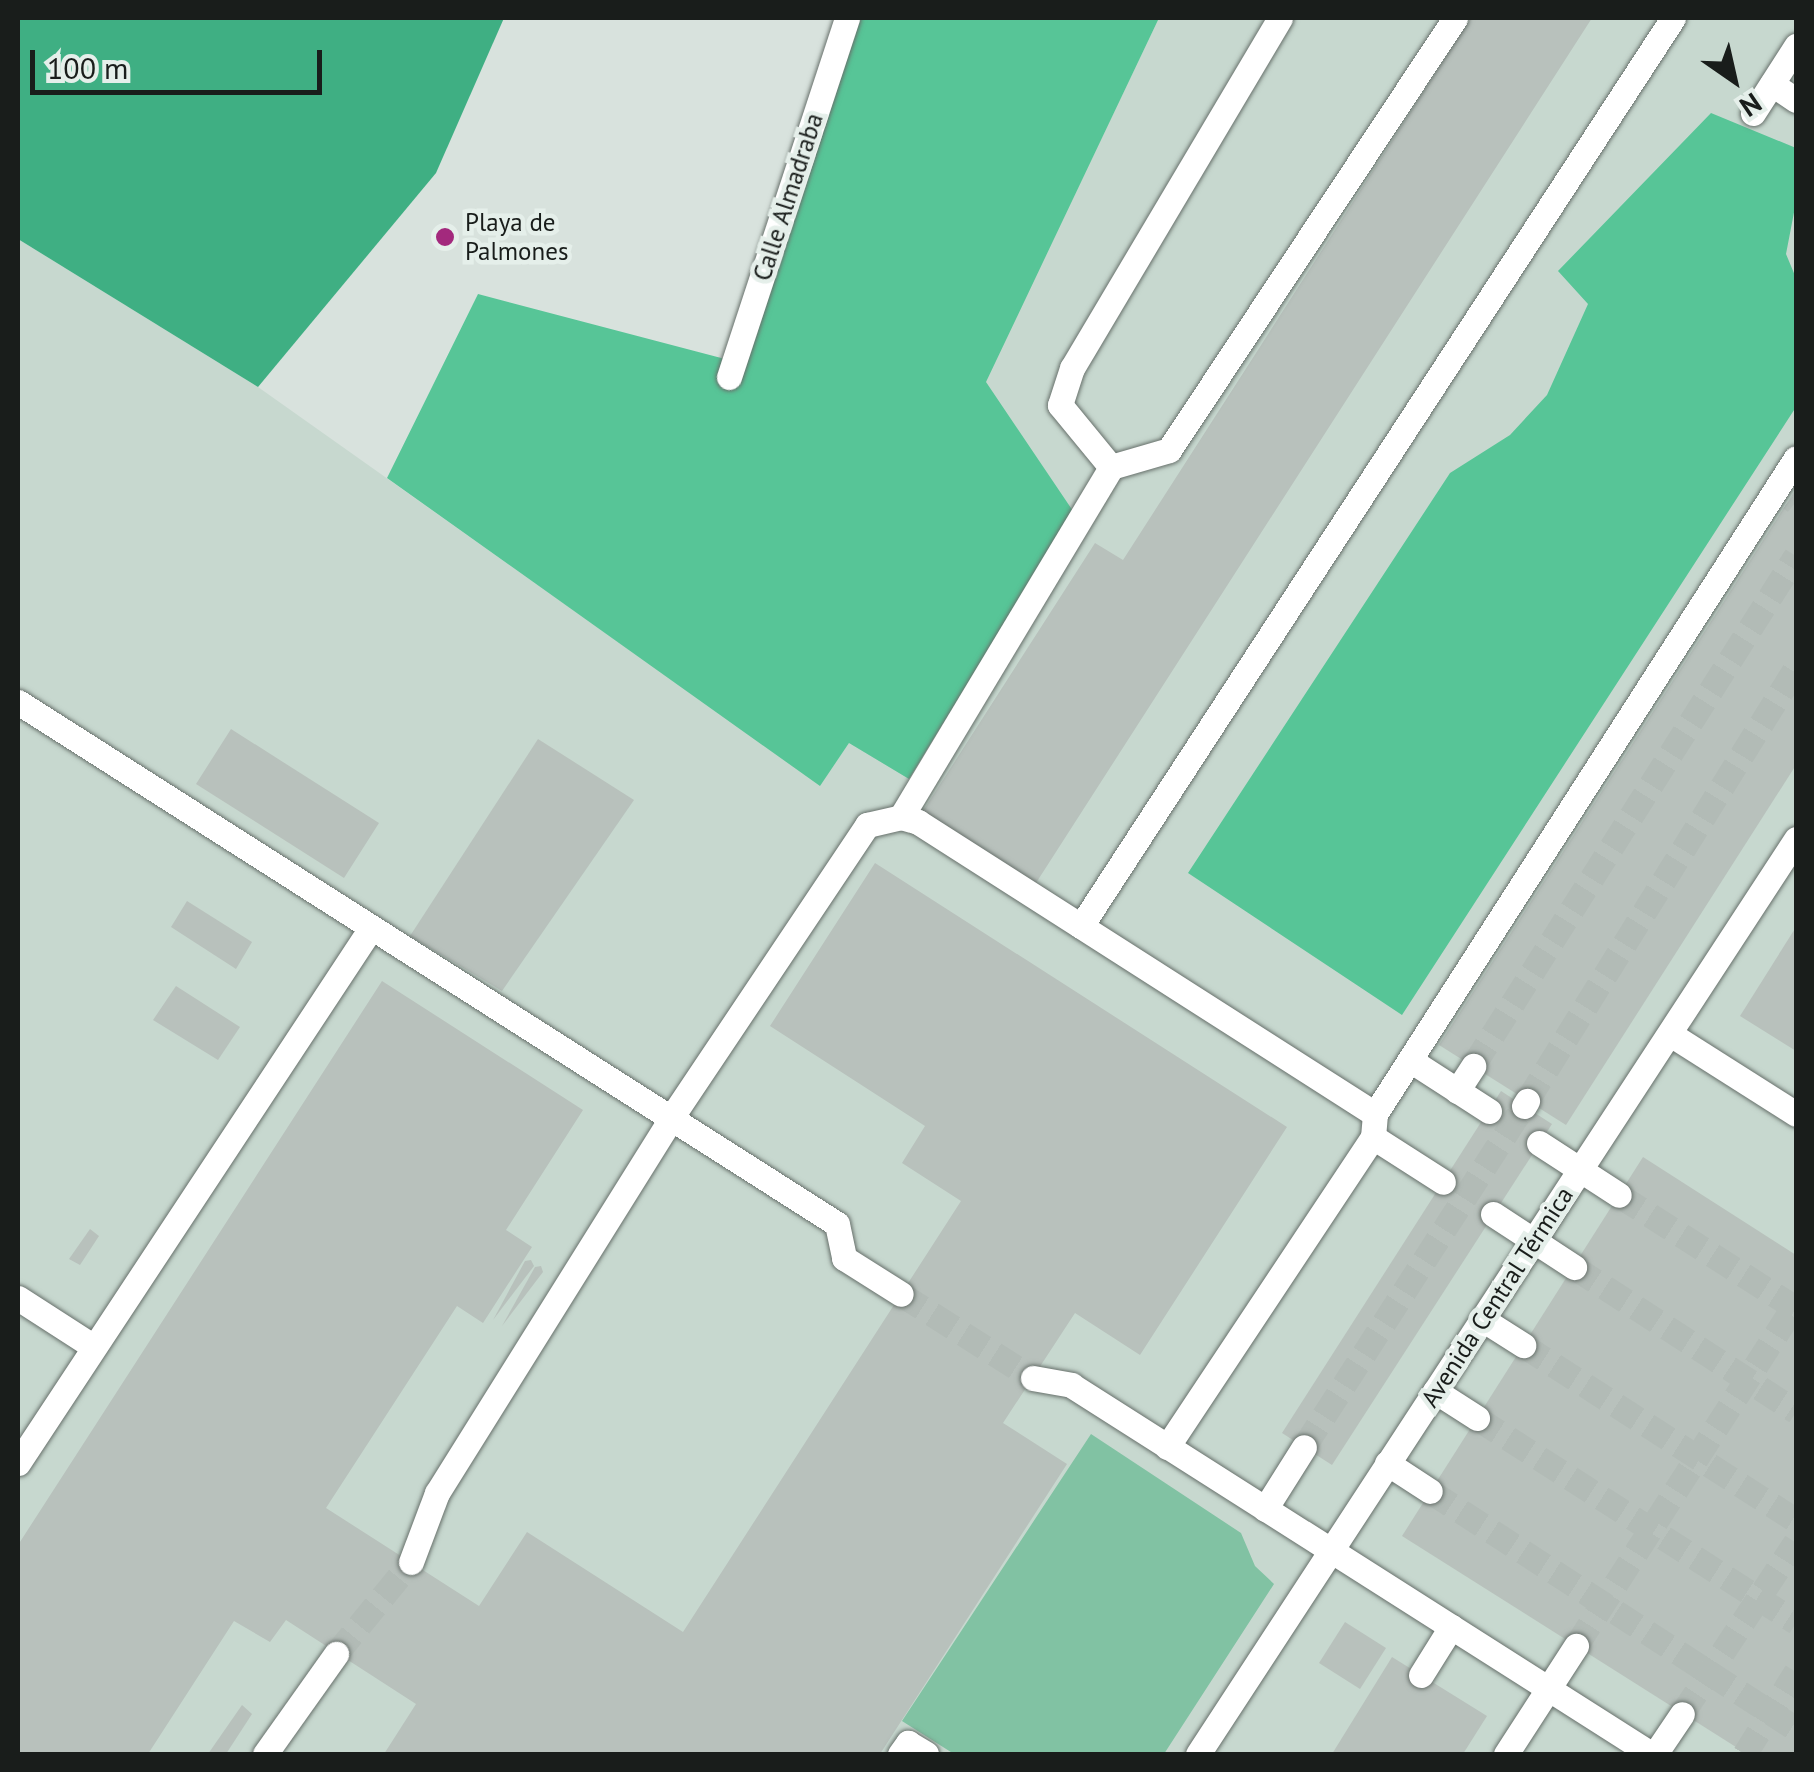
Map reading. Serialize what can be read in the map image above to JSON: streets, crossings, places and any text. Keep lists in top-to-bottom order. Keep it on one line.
{"streets":{"street":["Calle Almadraba","Avenida Central Térmica"]},"places":["Playa de Palmones"],"scale_bar":"100 m","north":"bottom right"}
